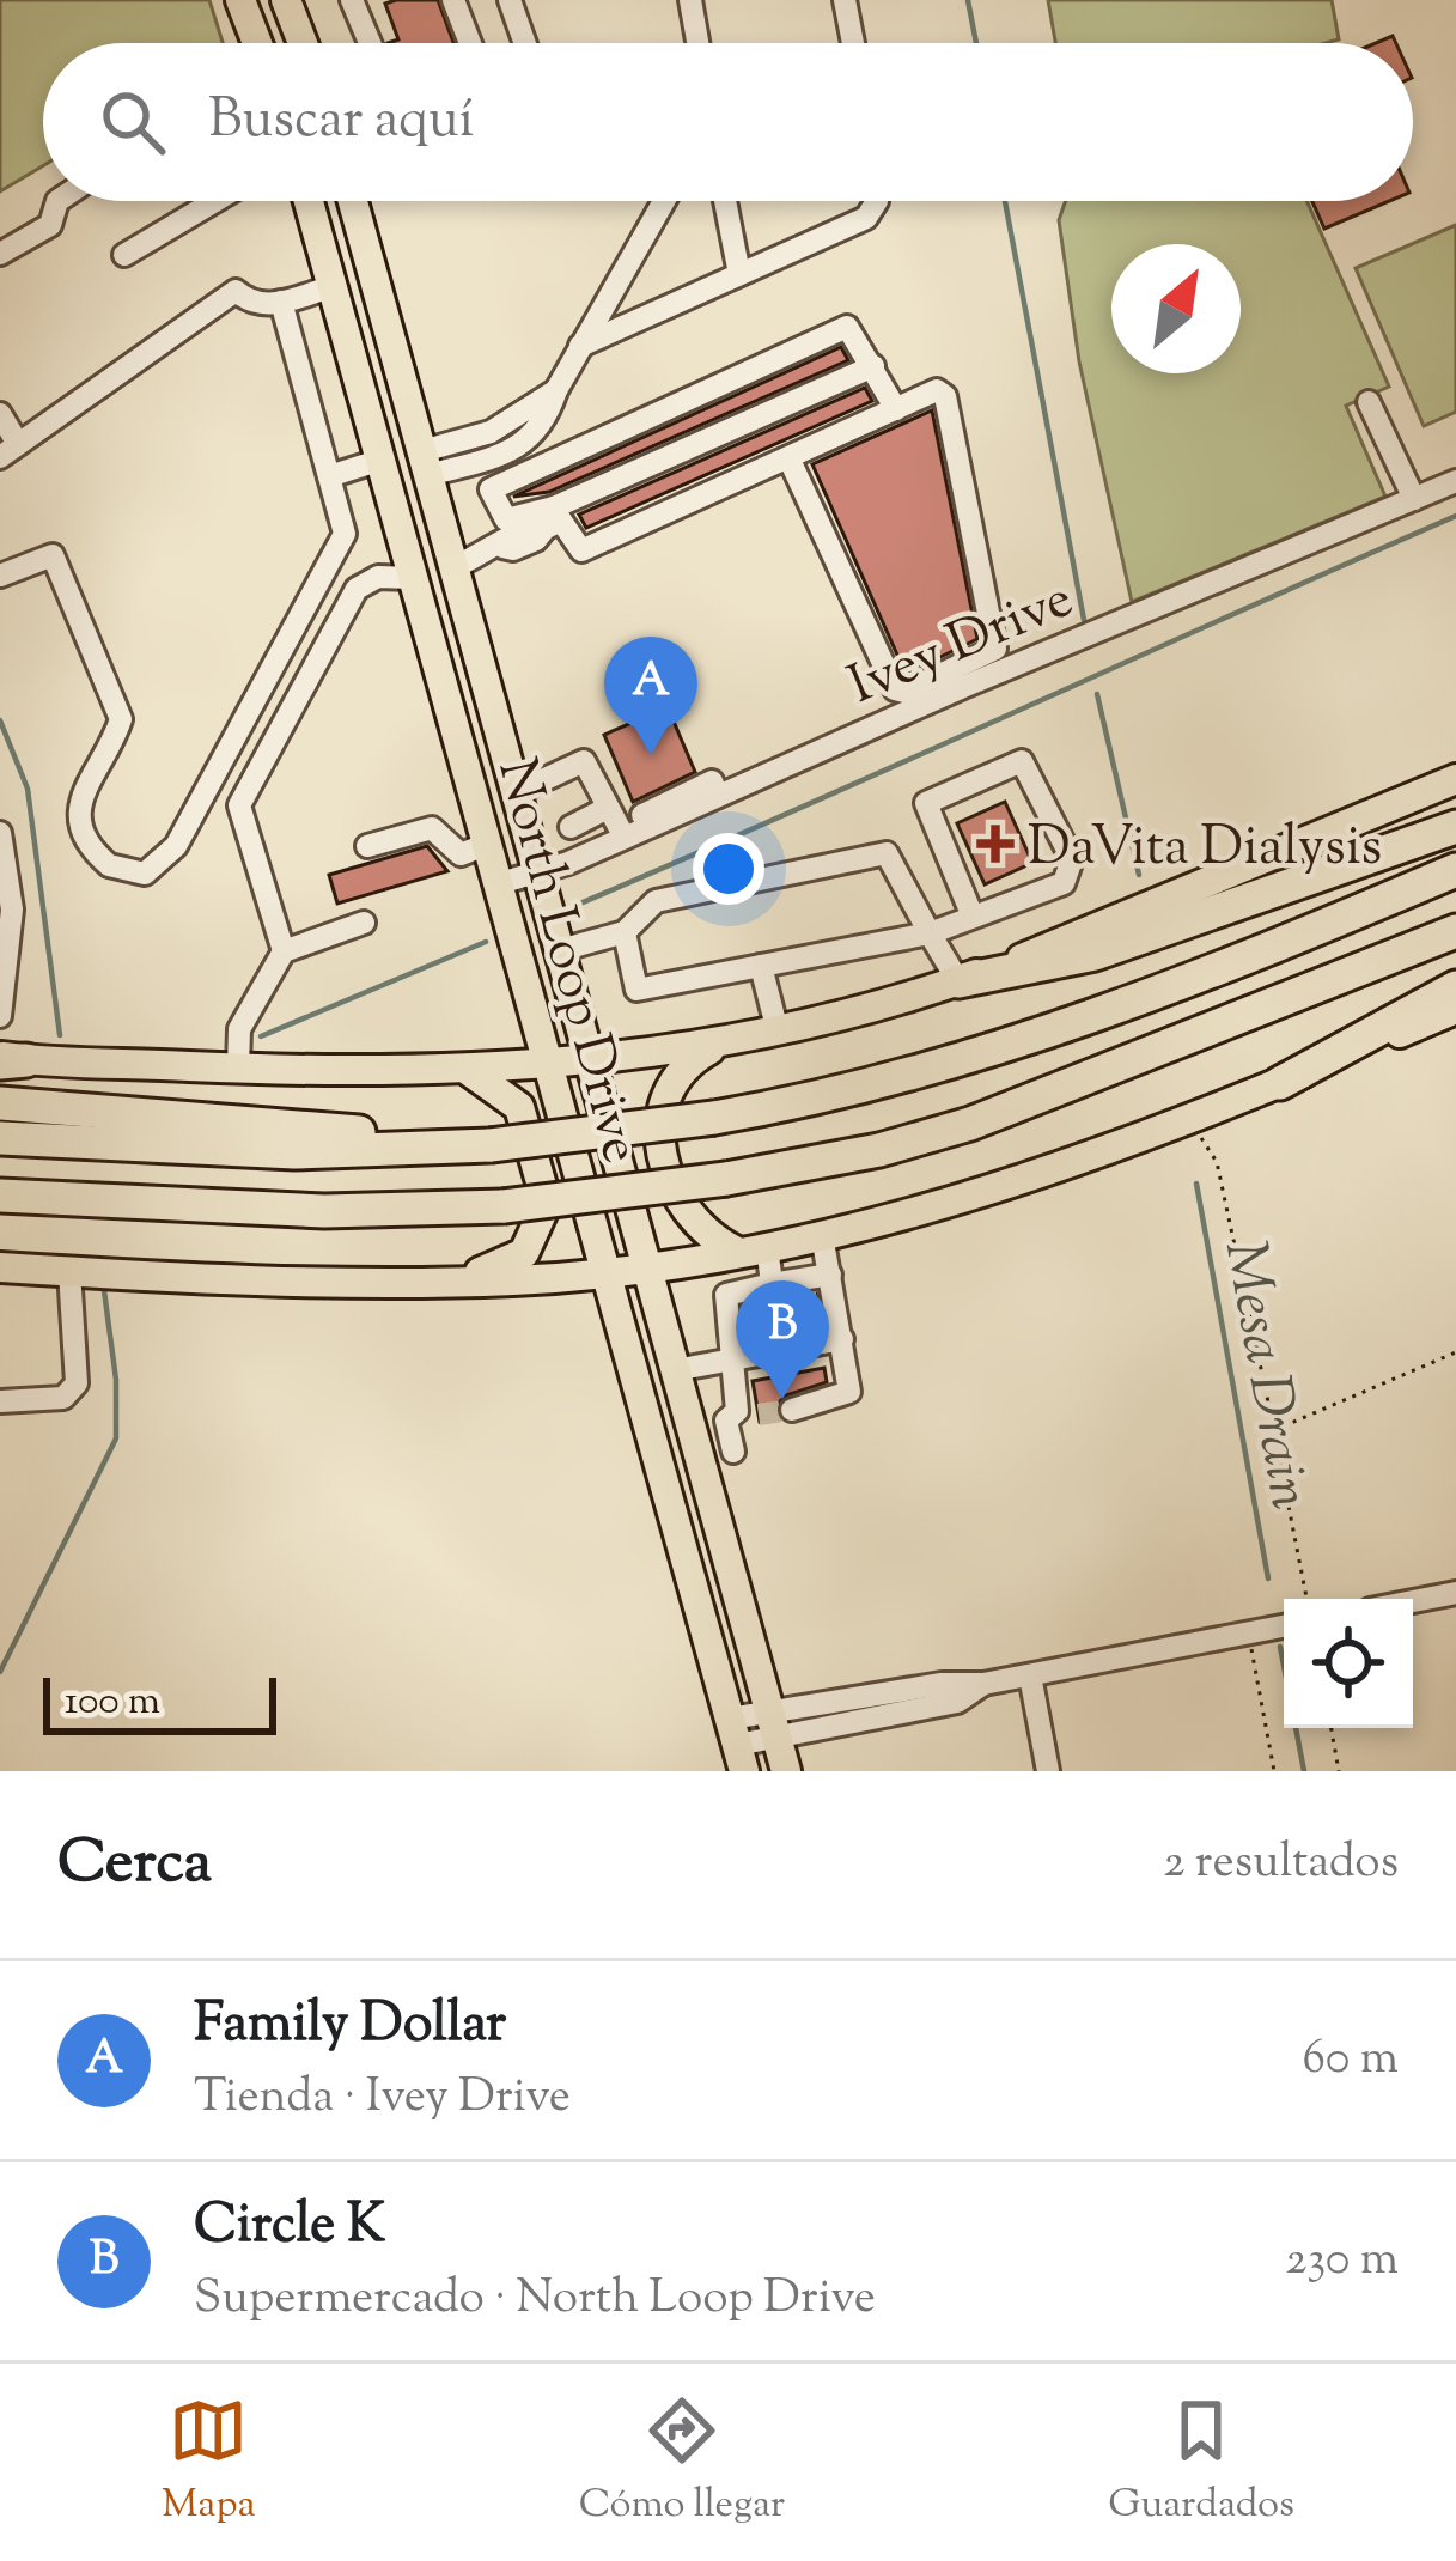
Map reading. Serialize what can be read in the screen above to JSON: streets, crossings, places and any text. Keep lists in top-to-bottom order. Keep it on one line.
{"streets":{"main road":["North Loop Drive"],"street":["Ivey Drive"]},"crossings":[["Ivey Drive","North Loop Drive"]],"water":["Mesa Drain"],"places":{"health":["DaVita Dialysis"]},"scale_bar":"100 m","north":"top right","page":{"search":"Buscar aquí","pins":["A","B"],"scale":"100 m","heading":["Cerca","2 resultados"],"list":[{"mark":"A","name":"Family Dollar","note":"Tienda · Ivey Drive","value":"60 m"},{"mark":"B","name":"Circle K","note":"Supermercado · North Loop Drive","value":"230 m"}],"nav":["Mapa","Cómo llegar","Guardados"]}}
